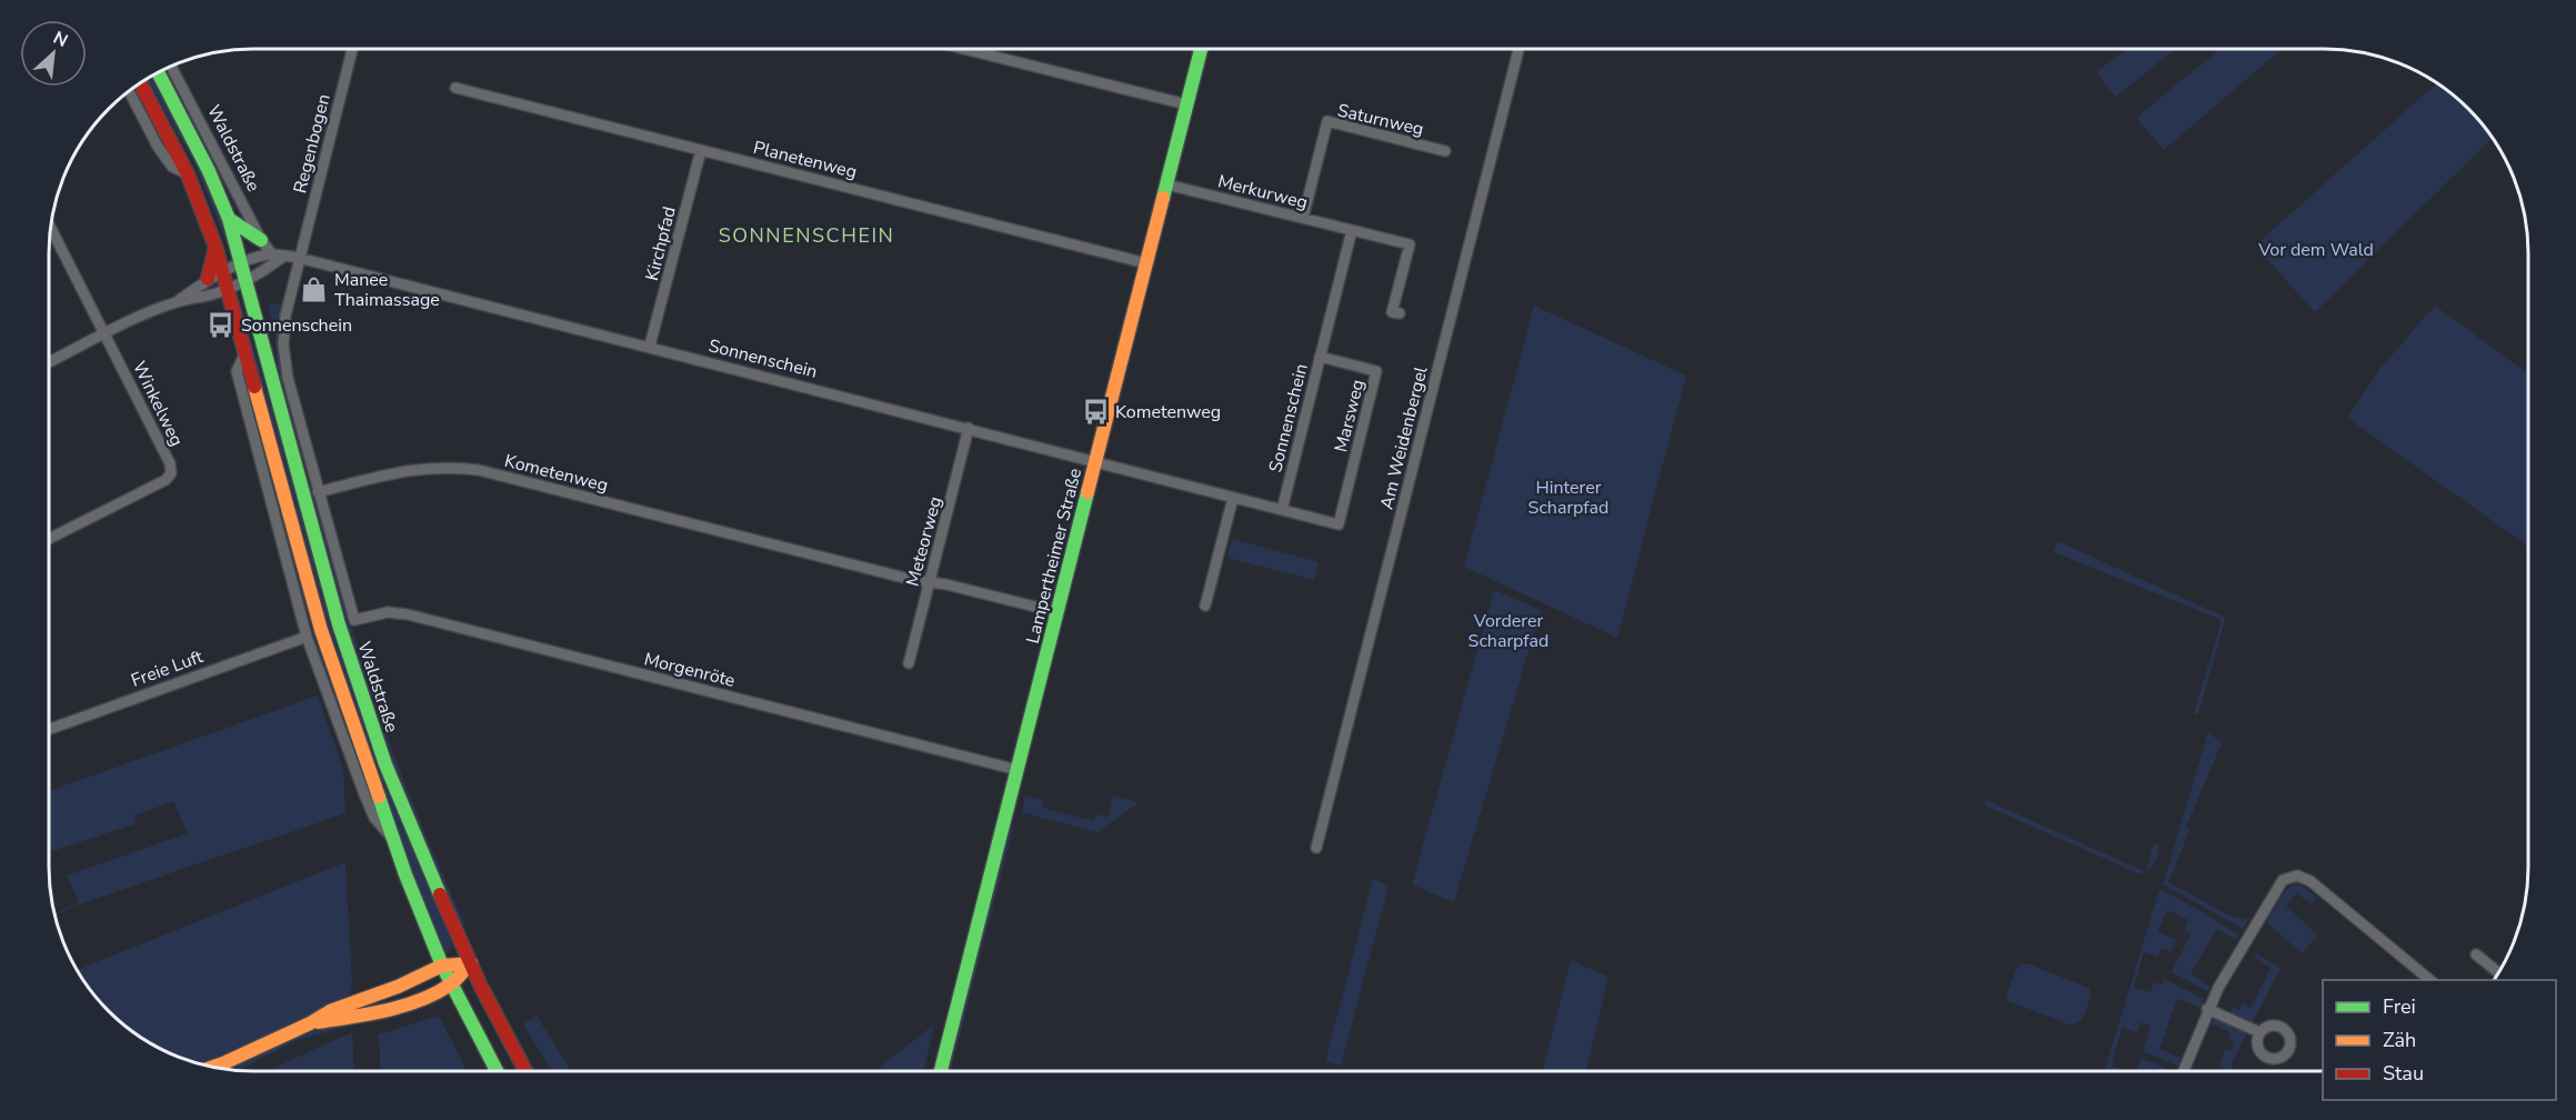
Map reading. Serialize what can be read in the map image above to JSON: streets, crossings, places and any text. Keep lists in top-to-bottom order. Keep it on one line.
{"streets":{"main road":["Waldstraße","Lampertheimer Straße"],"street":["Saturnweg","Regenbogen","Planetenweg","Merkurweg","Kirchpfad","Sonnenschein","Winkelweg","Marsweg","Am Weidenbergel","Kometenweg","Meteorweg","Freie Luft","Morgenröte"]},"crossings":[["Saturnweg","Merkurweg"],["Regenbogen","Waldstraße"],["Regenbogen","Sonnenschein"],["Waldstraße","Sonnenschein"],["Waldstraße","Kometenweg"],["Waldstraße","Freie Luft"],["Waldstraße","Morgenröte"],["Planetenweg","Kirchpfad"],["Planetenweg","Lampertheimer Straße"],["Merkurweg","Sonnenschein"],["Merkurweg","Lampertheimer Straße"],["Kirchpfad","Sonnenschein"],["Sonnenschein","Marsweg"],["Sonnenschein","Meteorweg"],["Sonnenschein","Lampertheimer Straße"],["Kometenweg","Meteorweg"],["Kometenweg","Lampertheimer Straße"],["Lampertheimer Straße","Morgenröte"]],"districts":["SONNENSCHEIN"],"parks":["Vor dem Wald","Hinterer Scharpfad","Vorderer Scharpfad"],"places":{"shop":["Manee Thaimassage"],"bus stop":["Sonnenschein","Kometenweg"]},"legend":["Frei","Zäh","Stau"],"north":"top right"}
